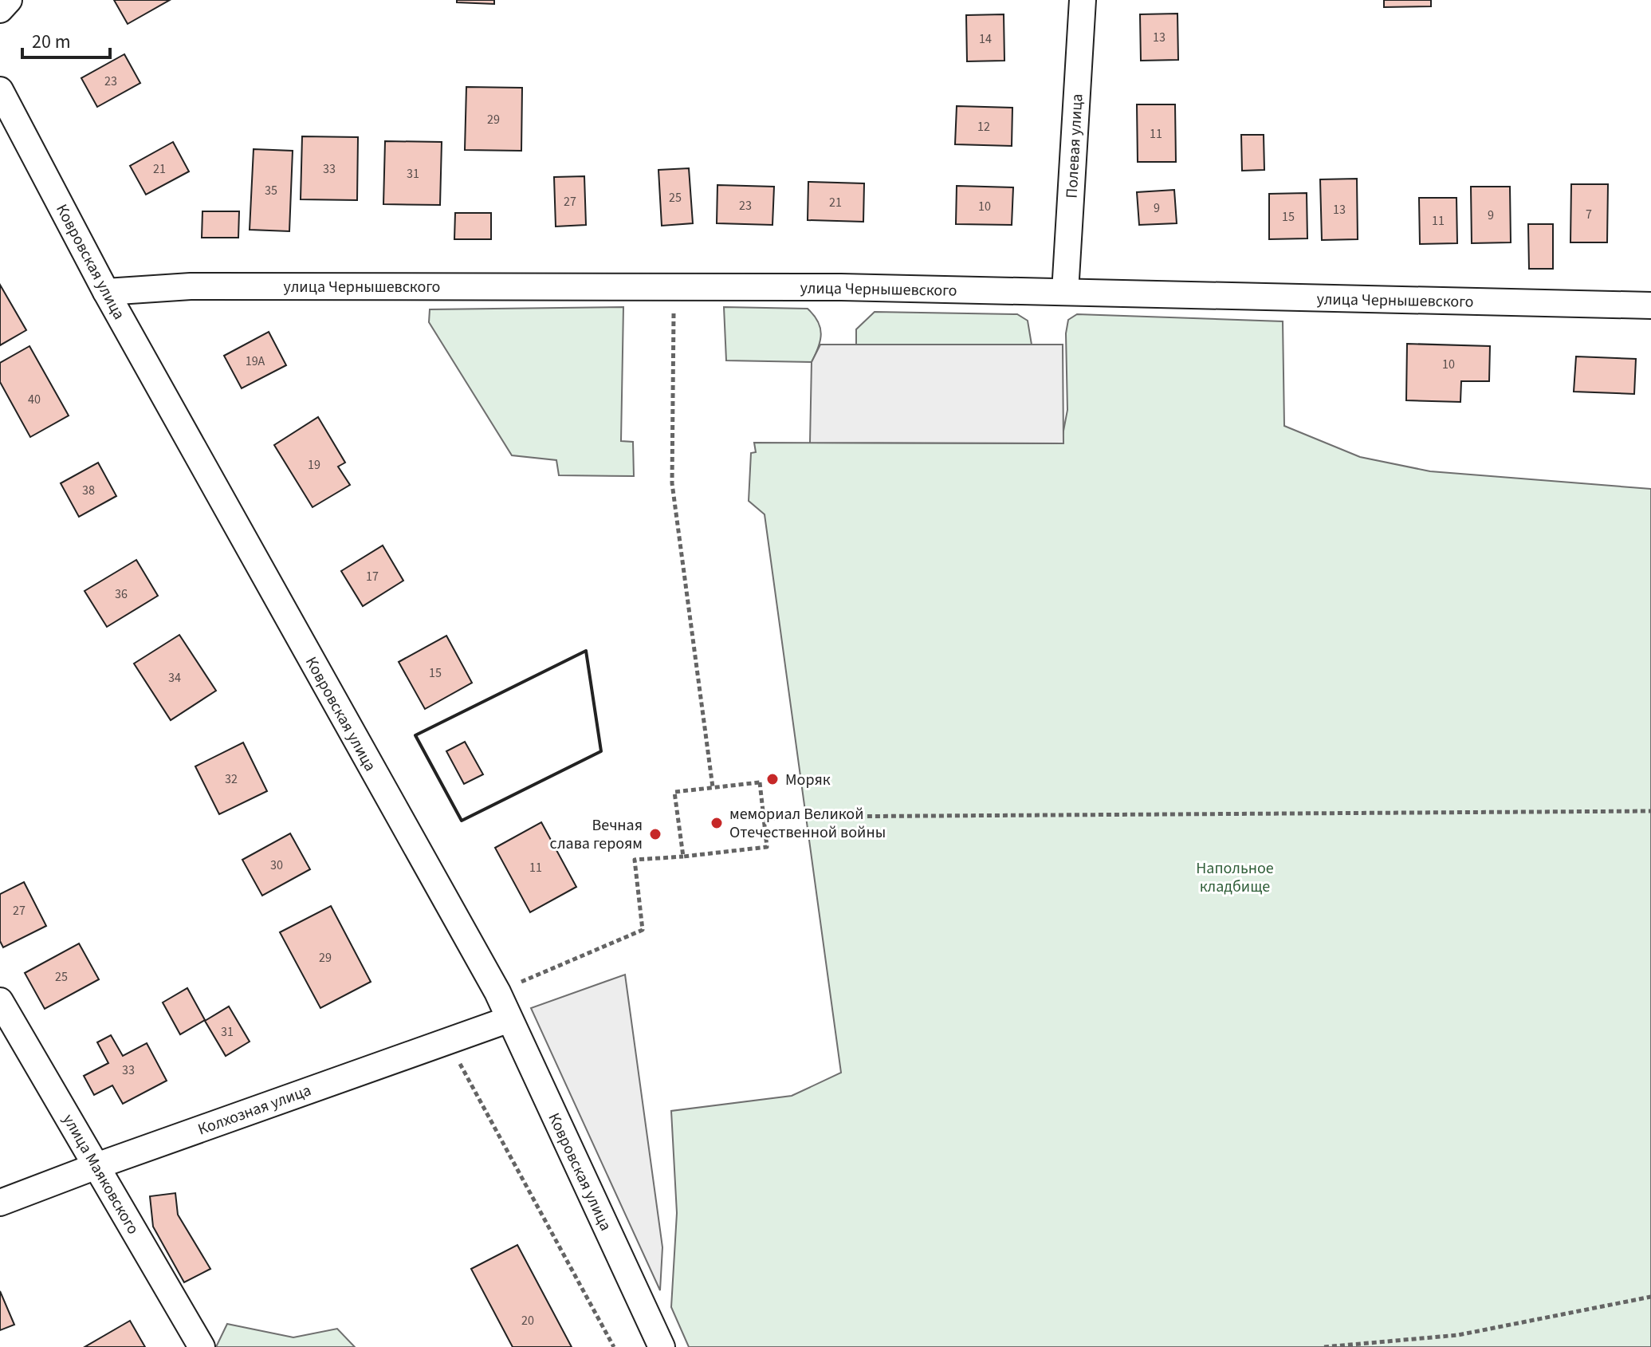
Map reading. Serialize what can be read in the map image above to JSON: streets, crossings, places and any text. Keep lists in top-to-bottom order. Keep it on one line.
{"streets":{"street":["Полевая улица","Ковровская улица","улица Чернышевского","Колхозная улица","улица Маяковского"]},"crossings":[["Полевая улица","улица Чернышевского"],["Ковровская улица","улица Чернышевского"],["Ковровская улица","Колхозная улица"],["Колхозная улица","улица Маяковского"]],"parks":["Напольное кладбище"],"places":["Моряк","мемориал Великой Отечественной войны","Вечная слава героям"],"house_numbers":["13","14","23","29","12","11","21","33","31","35","25","27","21","23","10","9","13","7","9","15","11","19А","10","40","19","38","17","36","15","34","32","30","11","27","29","25","31","33","20"],"scale_bar":"20 m"}
